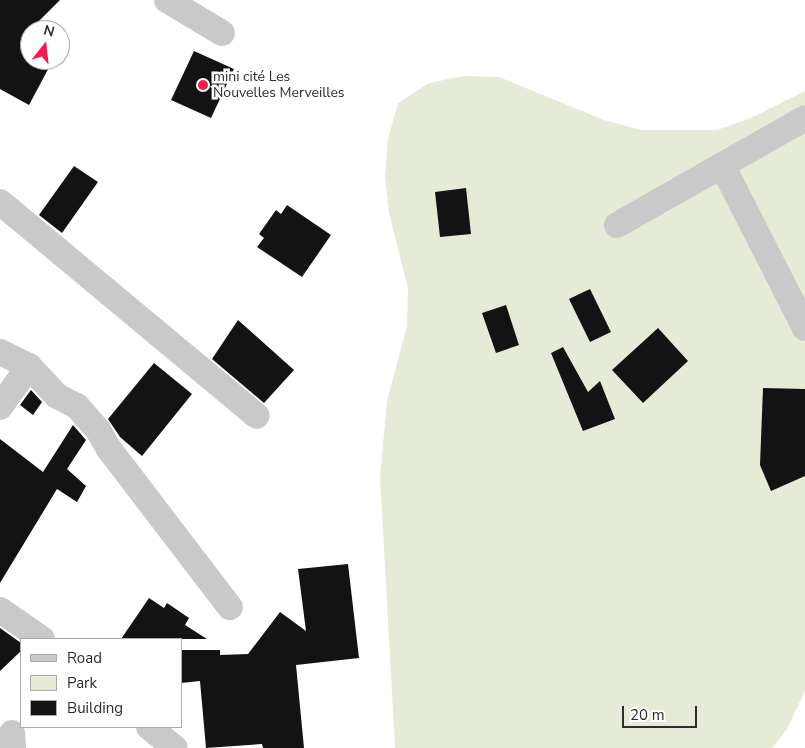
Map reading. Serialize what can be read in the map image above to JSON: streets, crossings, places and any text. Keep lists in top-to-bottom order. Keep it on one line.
{"places":["mini cité Les Nouvelles Merveilles"],"legend":["Road","Park","Building"],"scale_bar":"20 m","north":"top"}
